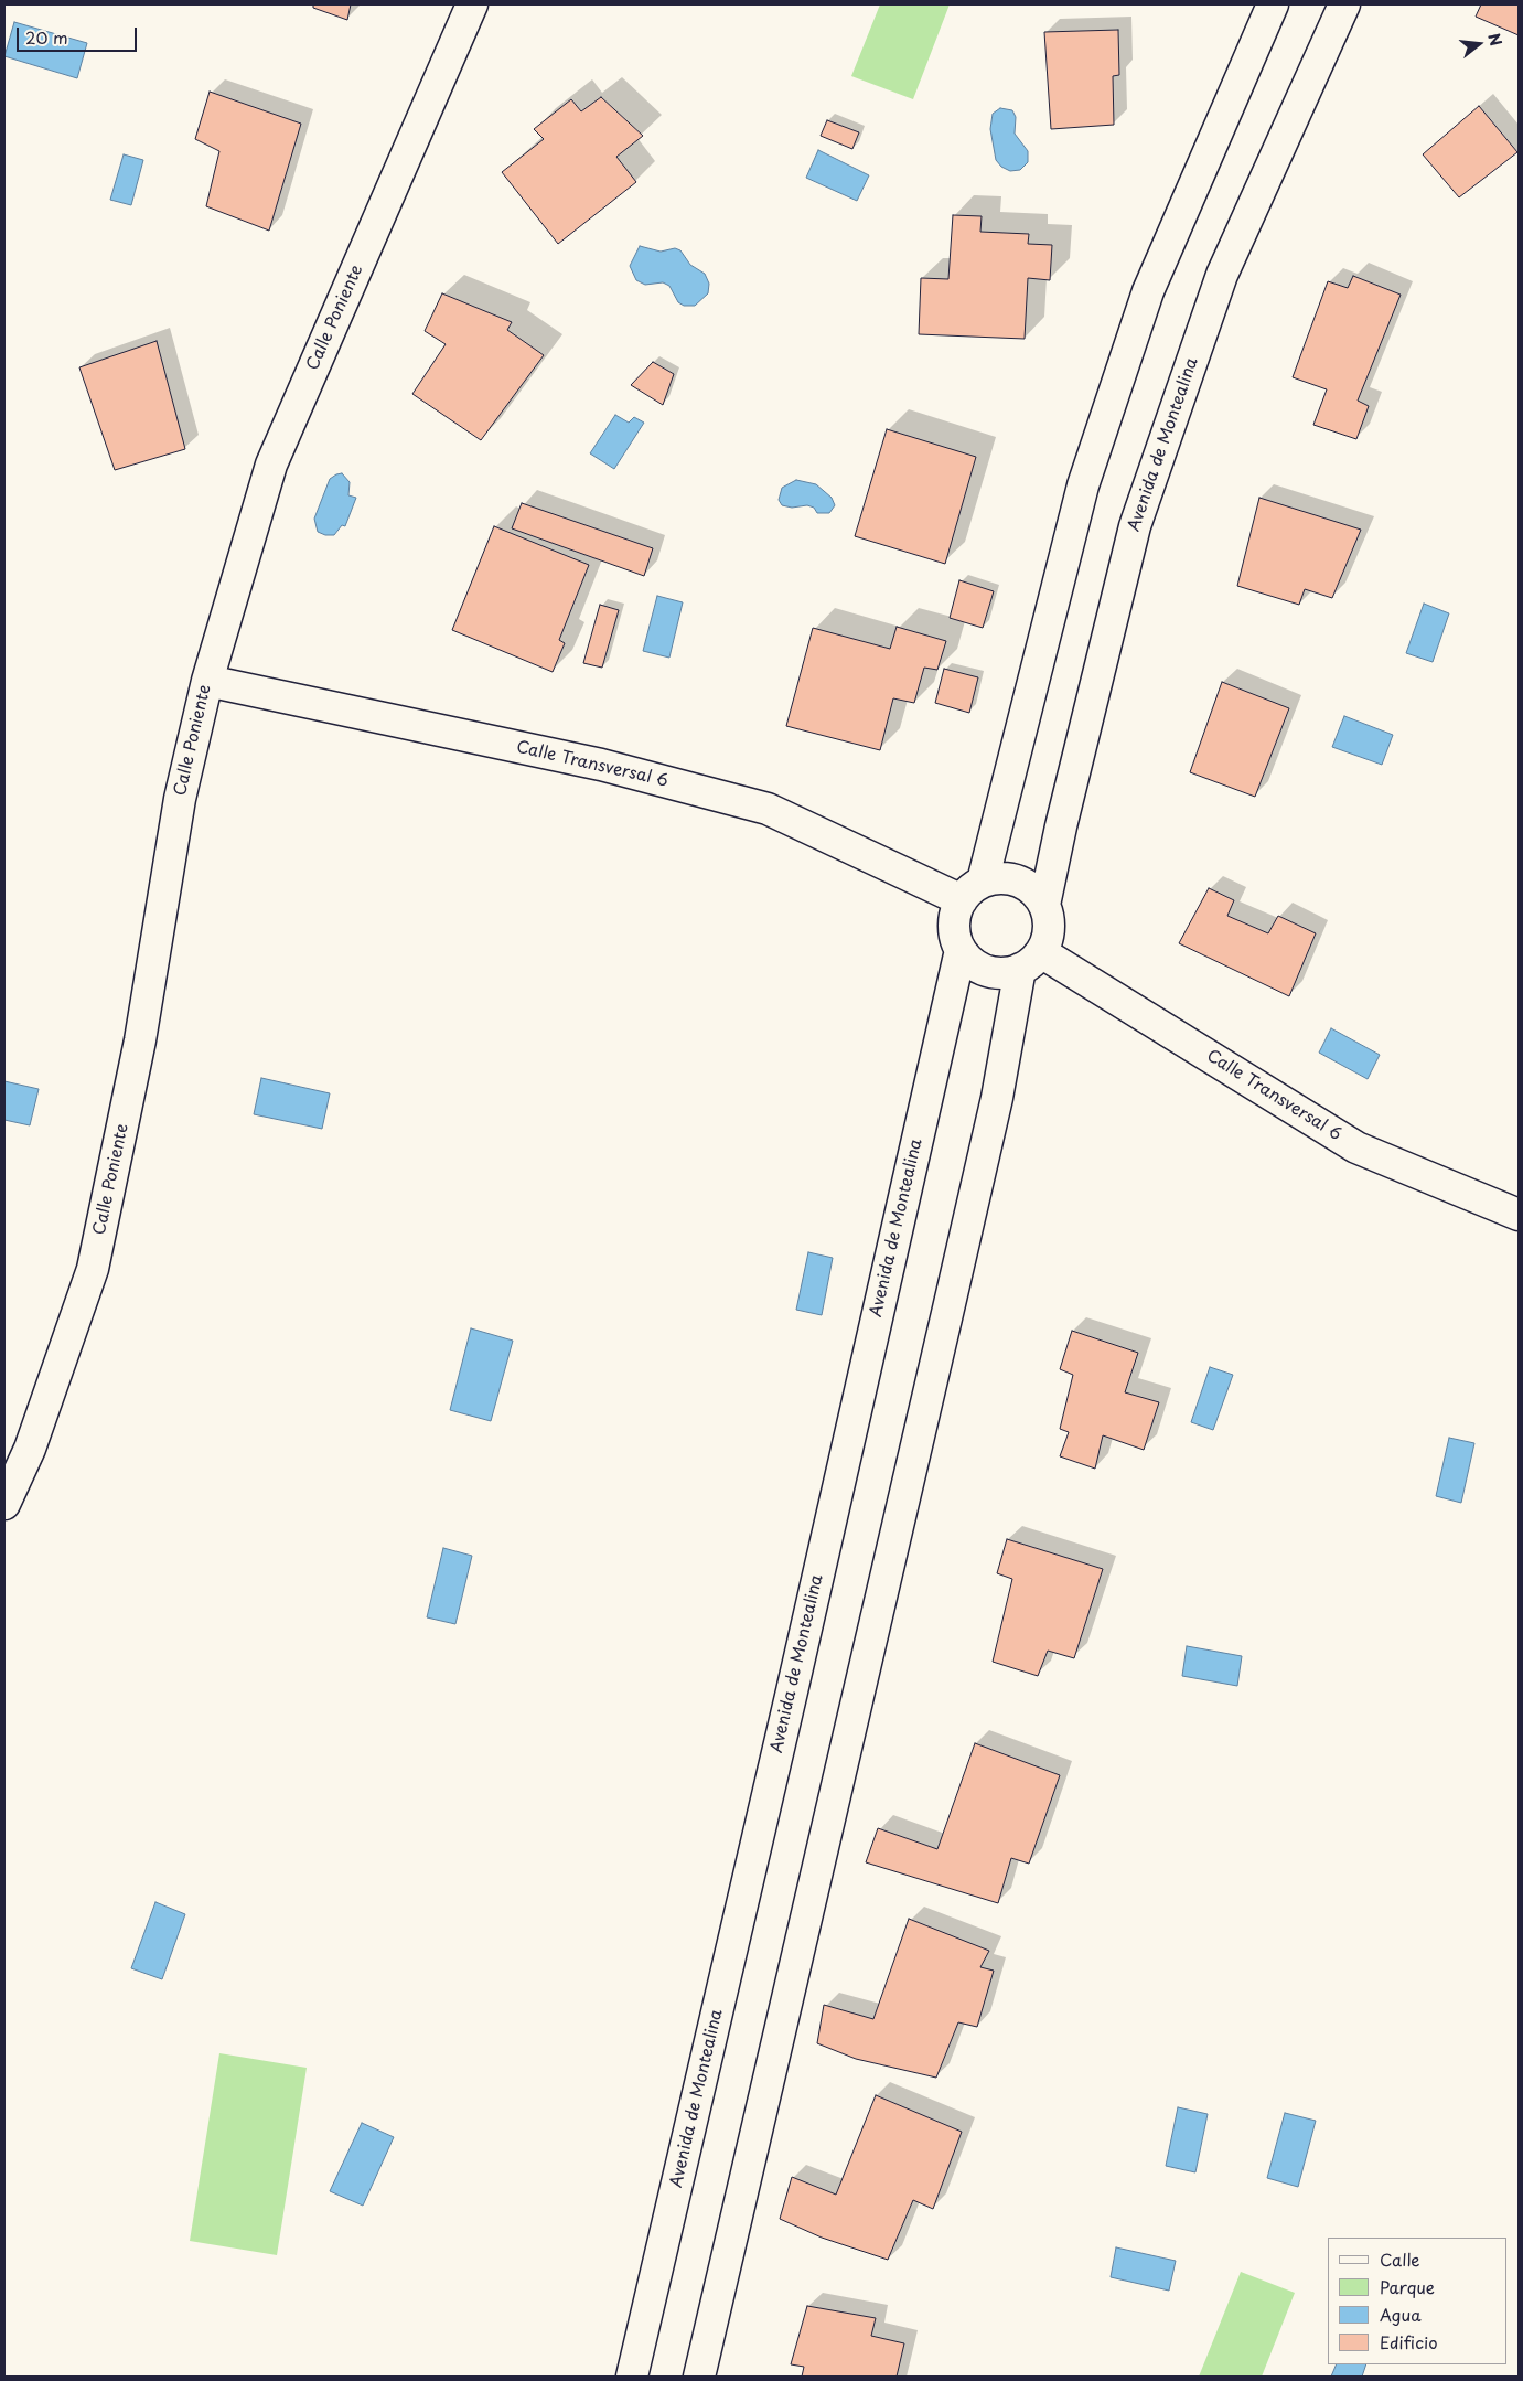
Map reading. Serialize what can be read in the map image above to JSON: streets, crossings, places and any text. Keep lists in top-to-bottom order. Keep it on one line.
{"streets":{"street":["Calle Poniente","Avenida de Montealina","Calle Transversal 6"]},"crossings":[["Calle Poniente","Calle Transversal 6"],["Avenida de Montealina","Calle Transversal 6"]],"legend":["Calle","Parque","Agua","Edificio"],"scale_bar":"20 m","north":"right"}
